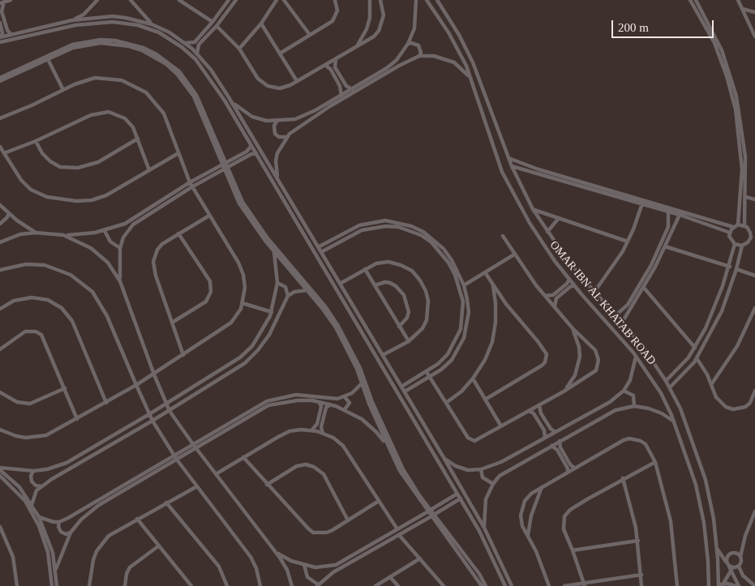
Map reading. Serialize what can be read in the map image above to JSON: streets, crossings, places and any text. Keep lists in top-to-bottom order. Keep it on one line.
{"streets":{"street":["OMAR IBN AL KHATAB ROAD"]},"scale_bar":"200 m"}
